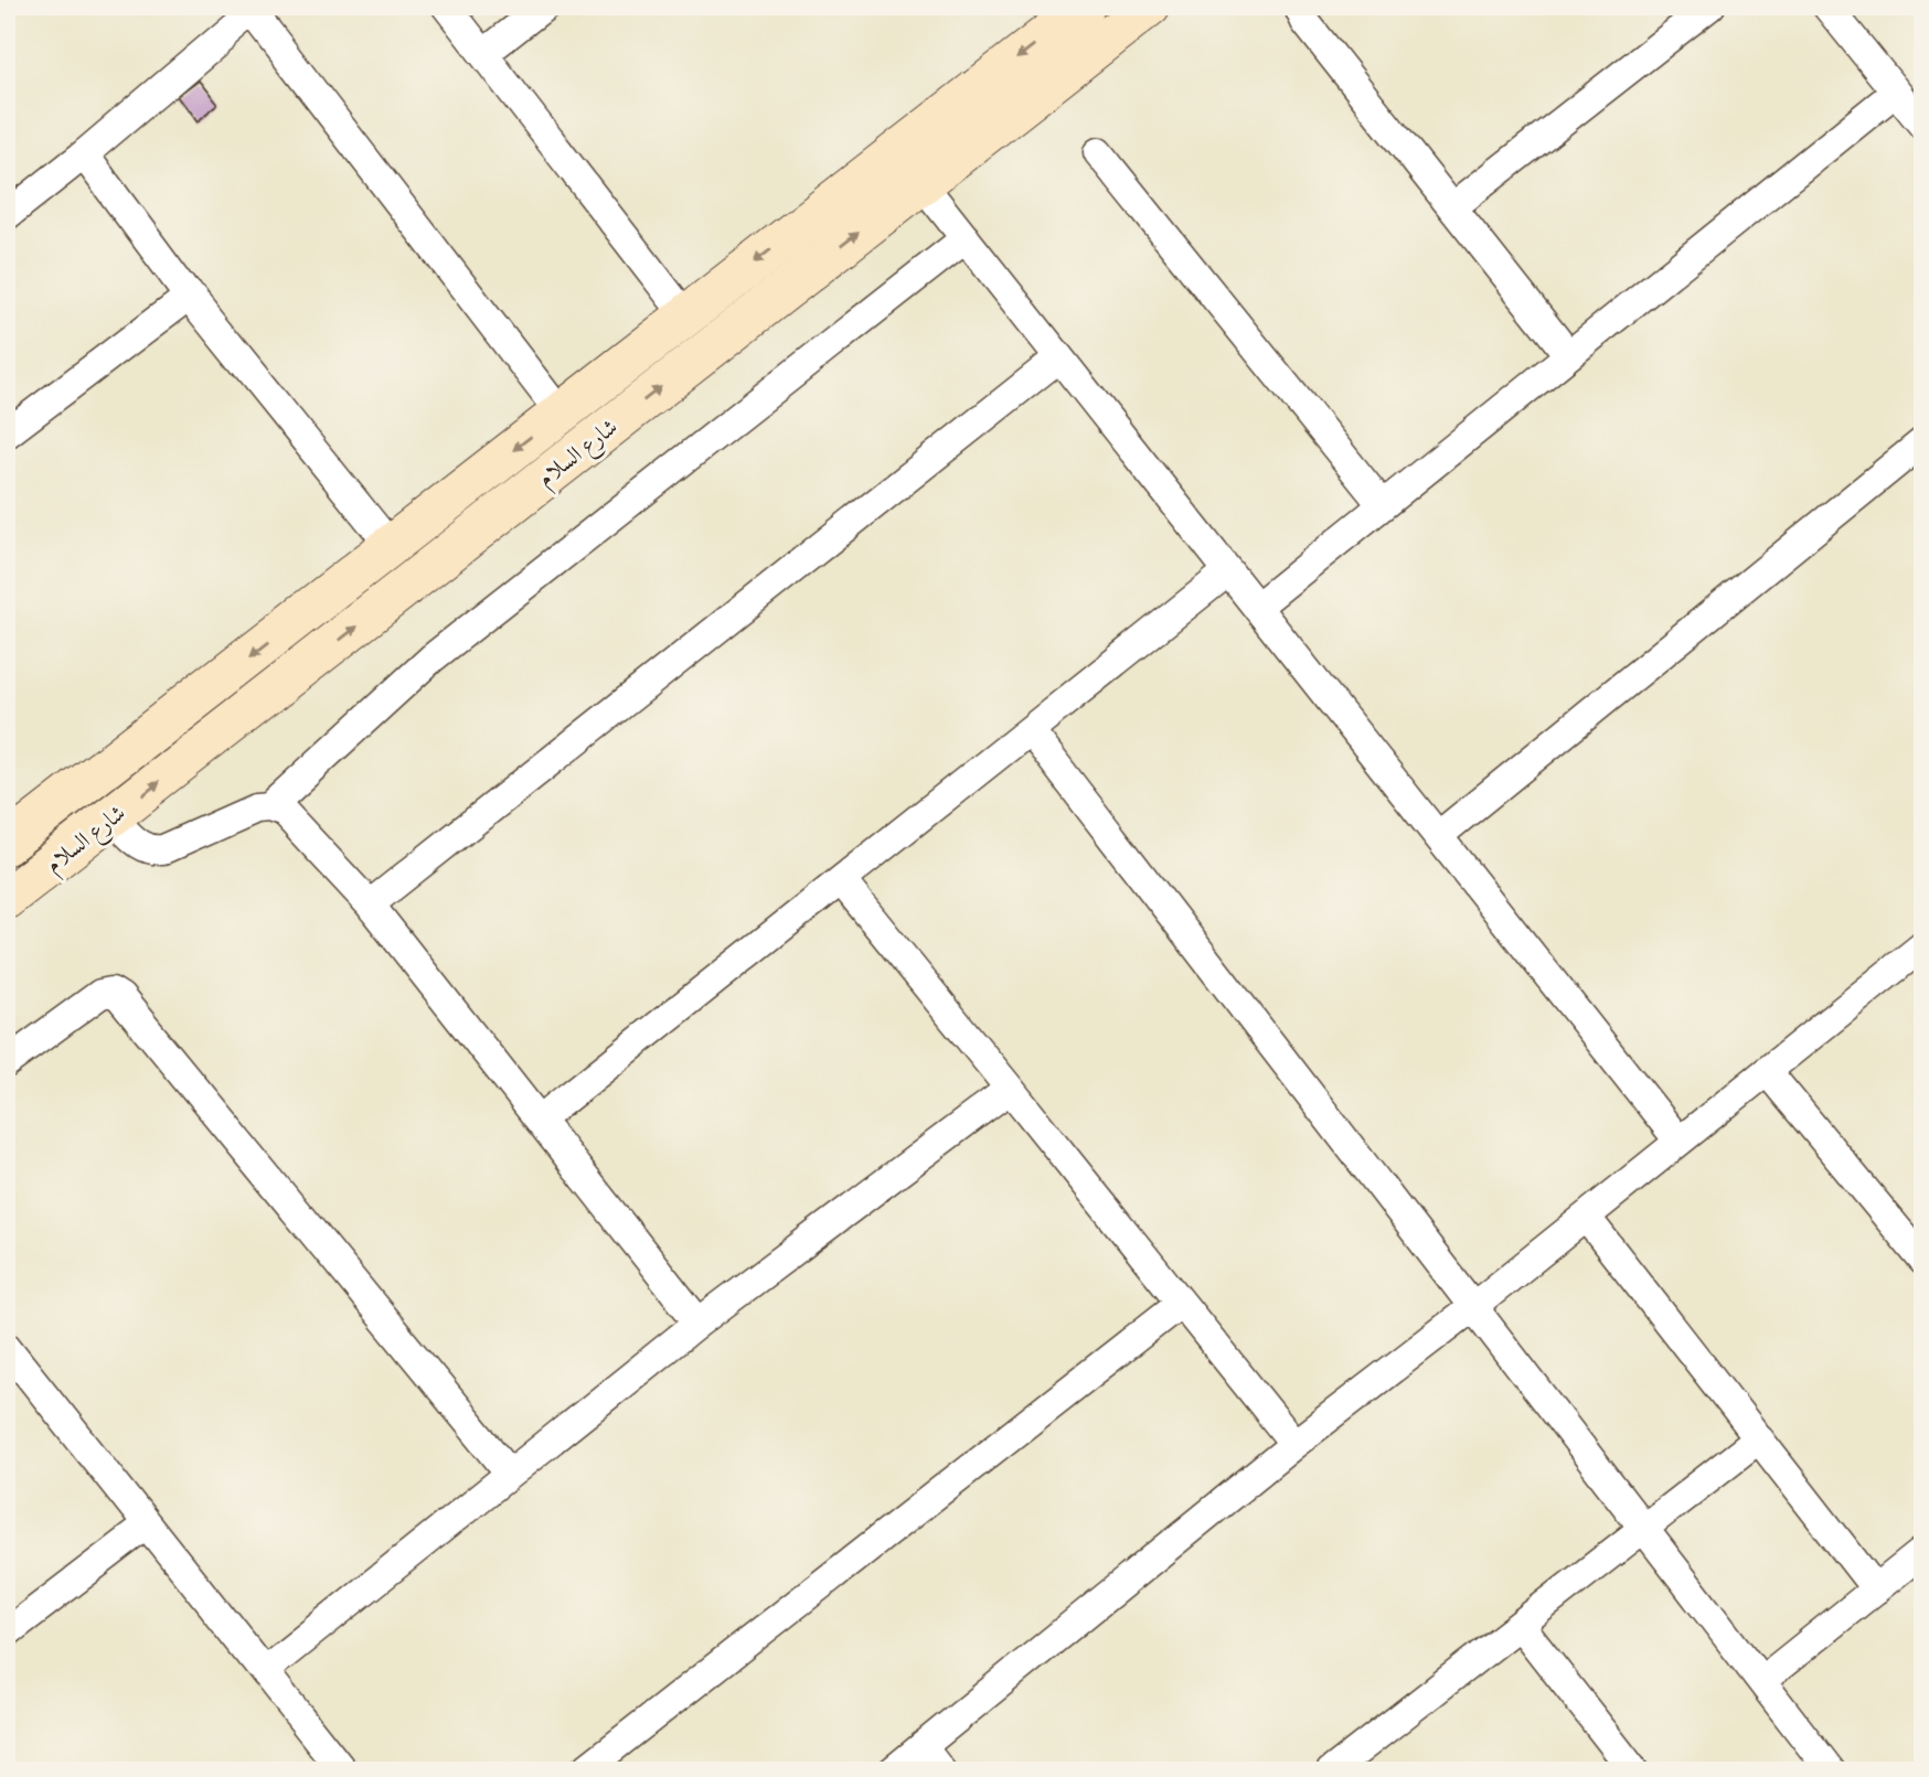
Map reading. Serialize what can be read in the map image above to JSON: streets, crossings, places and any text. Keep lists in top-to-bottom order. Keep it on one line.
{"streets":{"main road":["شارع السلام"]}}
